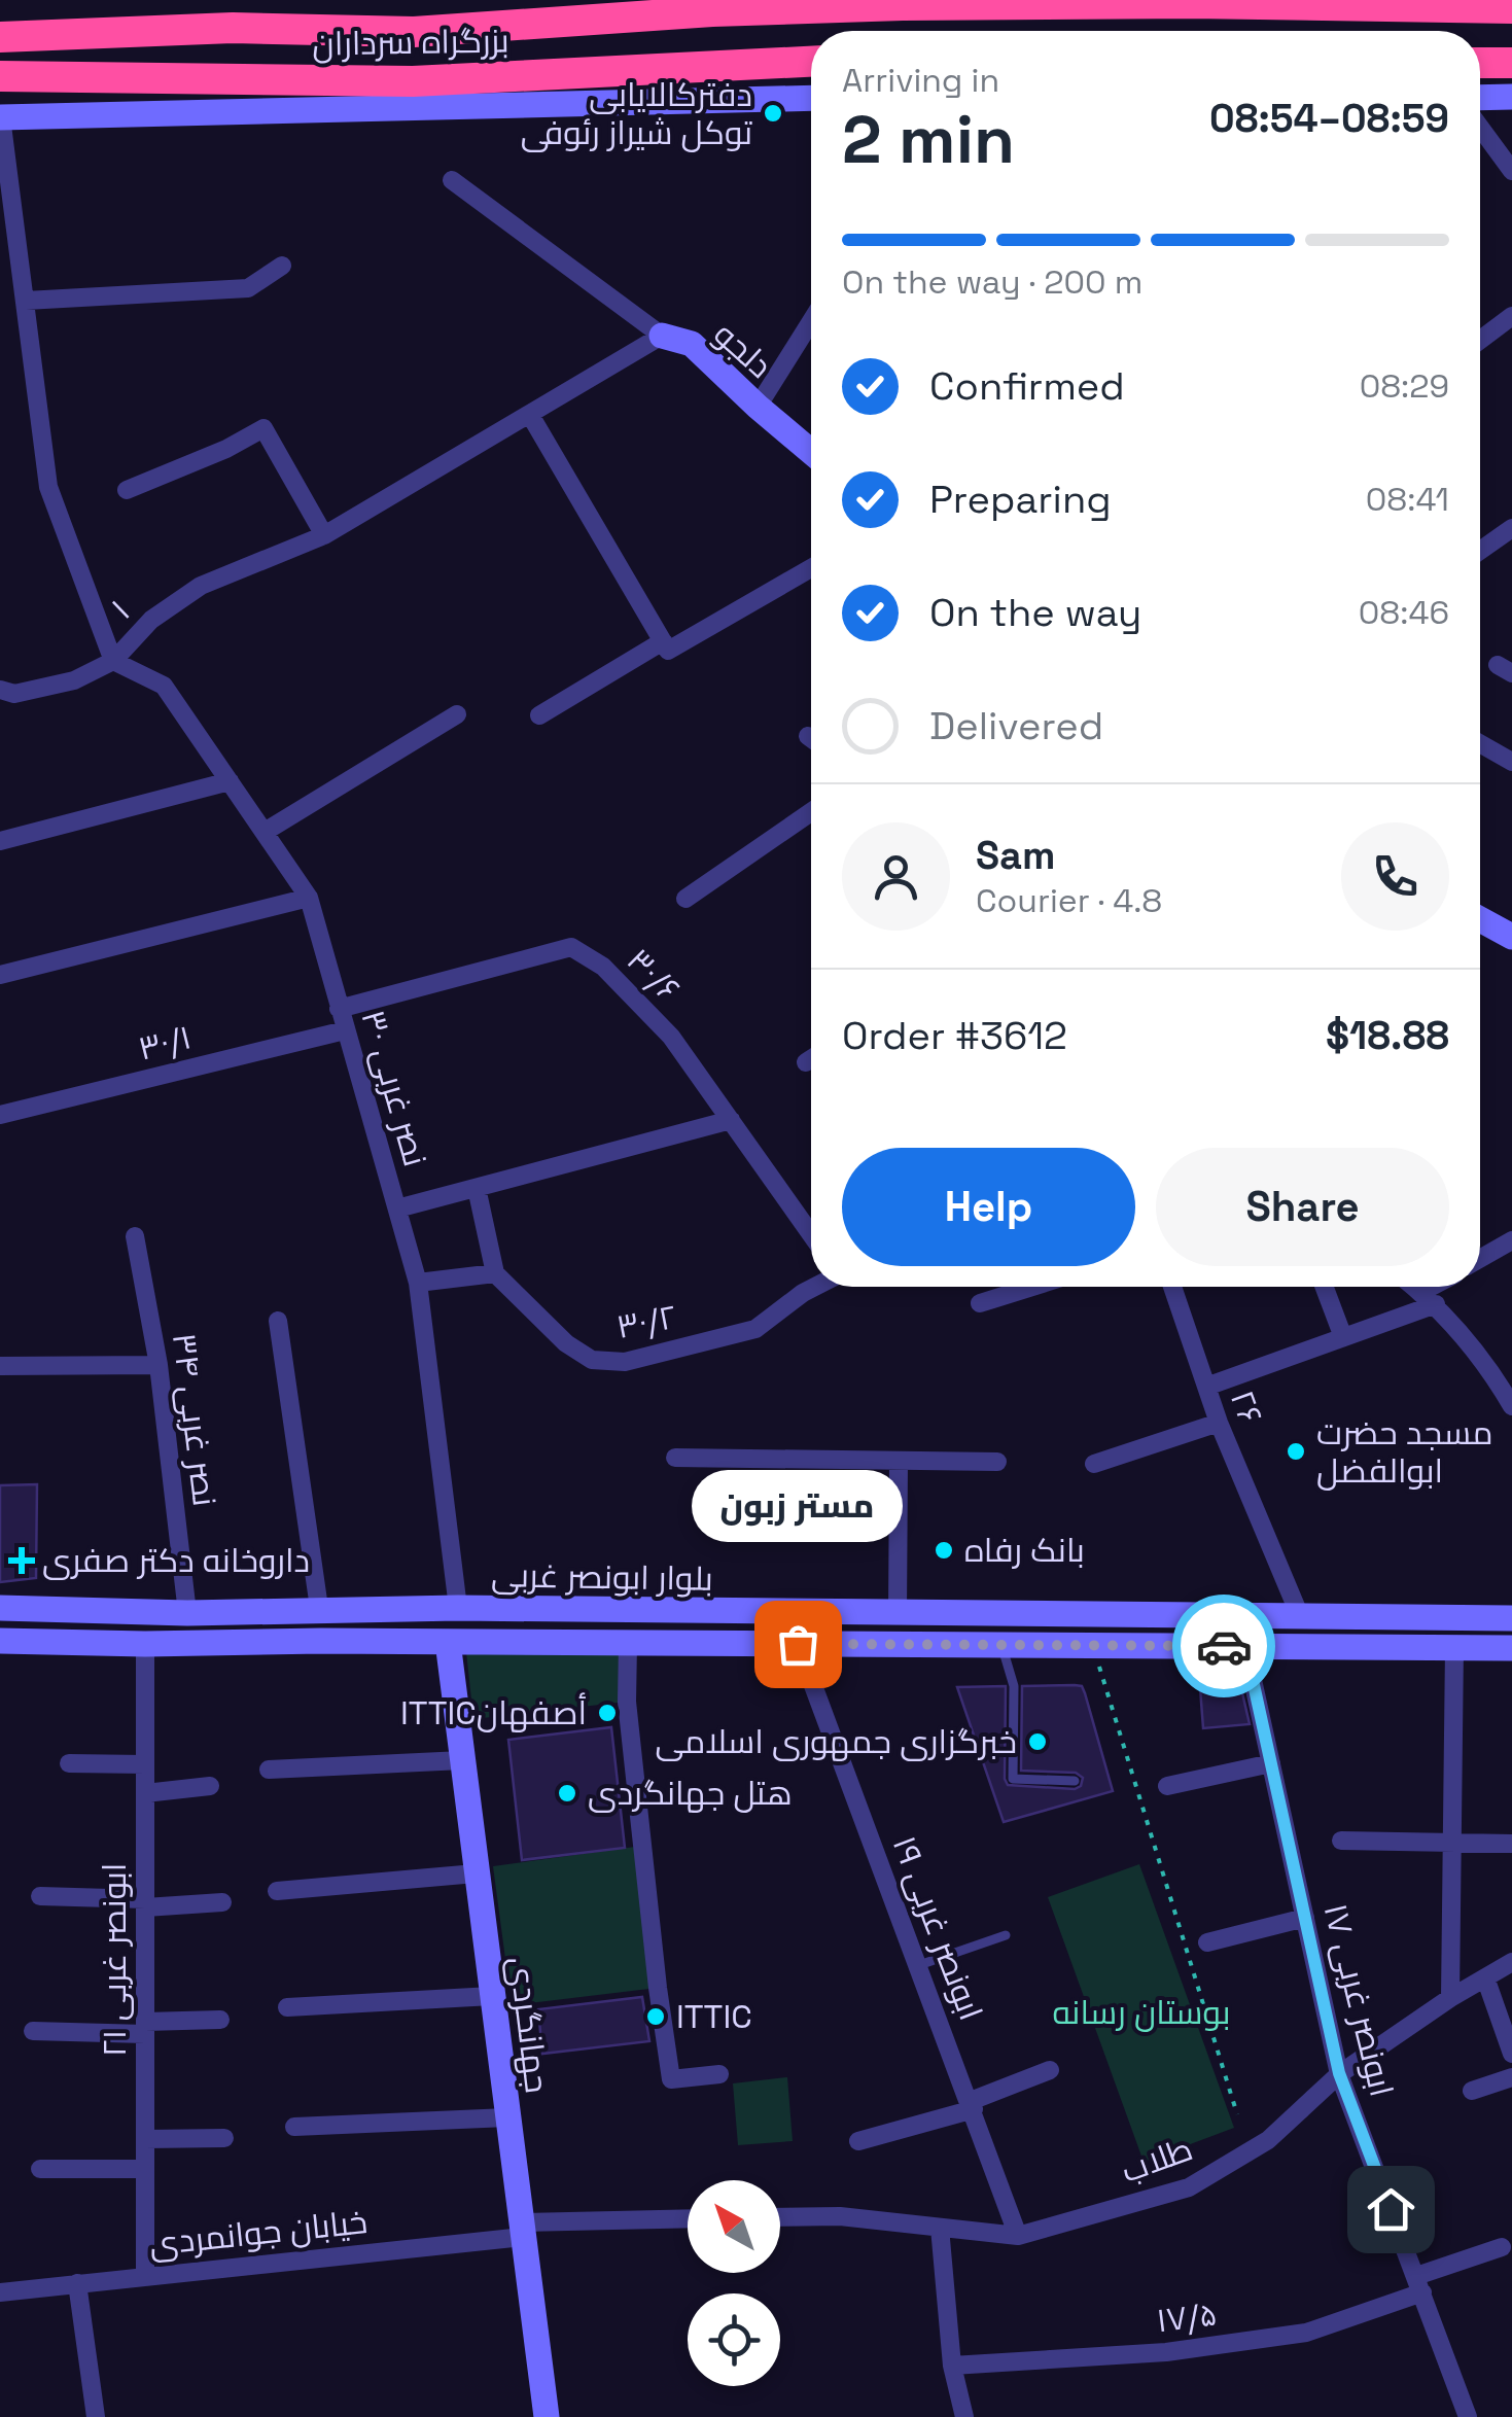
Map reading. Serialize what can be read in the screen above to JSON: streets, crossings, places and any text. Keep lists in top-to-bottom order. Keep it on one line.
{"streets":{"highway":["بزرگراه سرداران"],"main road":["دلجو","بلوار ابونصر غربی","جهانگردی"],"street":["۱","۳۰/۶","۳۰/۱","نصر غربی ۳۰","۳۰/۲","۲۶","نصر غربی ۳۴","ابونصر غربی ۱۹","ابونصر غربی ۲۱","ابونصر غربی ۱۷","طلاب","خیابان جوانمردی","۱۷/۵"]},"crossings":[["دلجو","۱"],["۱","نصر غربی ۳۰"],["۳۰/۶","نصر غربی ۳۰"],["۳۰/۱","نصر غربی ۳۰"],["نصر غربی ۳۰","بلوار ابونصر غربی"],["۲۶","بلوار ابونصر غربی"],["نصر غربی ۳۴","بلوار ابونصر غربی"],["بلوار ابونصر غربی","ابونصر غربی ۱۹"],["بلوار ابونصر غربی","ابونصر غربی ۲۱"],["بلوار ابونصر غربی","ابونصر غربی ۱۷"],["بلوار ابونصر غربی","جهانگردی"],["ابونصر غربی ۱۹","طلاب"],["ابونصر غربی ۲۱","خیابان جوانمردی"],["ابونصر غربی ۱۷","طلاب"],["ابونصر غربی ۱۷","۱۷/۵"],["جهانگردی","خیابان جوانمردی"]],"parks":["بوستان رسانه"],"places":{"other":["دفترکالایابی توکل شیراز رئوفی","مسجد حضرت ابوالفضل","بانک رفاه","مستر زبون","ITTICأصفهان","خبرگزاری جمهوری اسلامی","هتل جهانگردی","ITTIC"],"health":["داروخانه دکتر صفری"]},"north":"top left","page":{"heading":["2 min","Arriving in","08:54–08:59"],"panel":["Sam","Courier · 4.8","Order #3612","$18.88"],"bar":"On the way · 200 m","list":[["Confirmed","08:29"],["Preparing","08:41"],["On the way","08:46"],"Delivered"],"buttons":["Help","Share"],"bubble":"مستر زبون"}}
